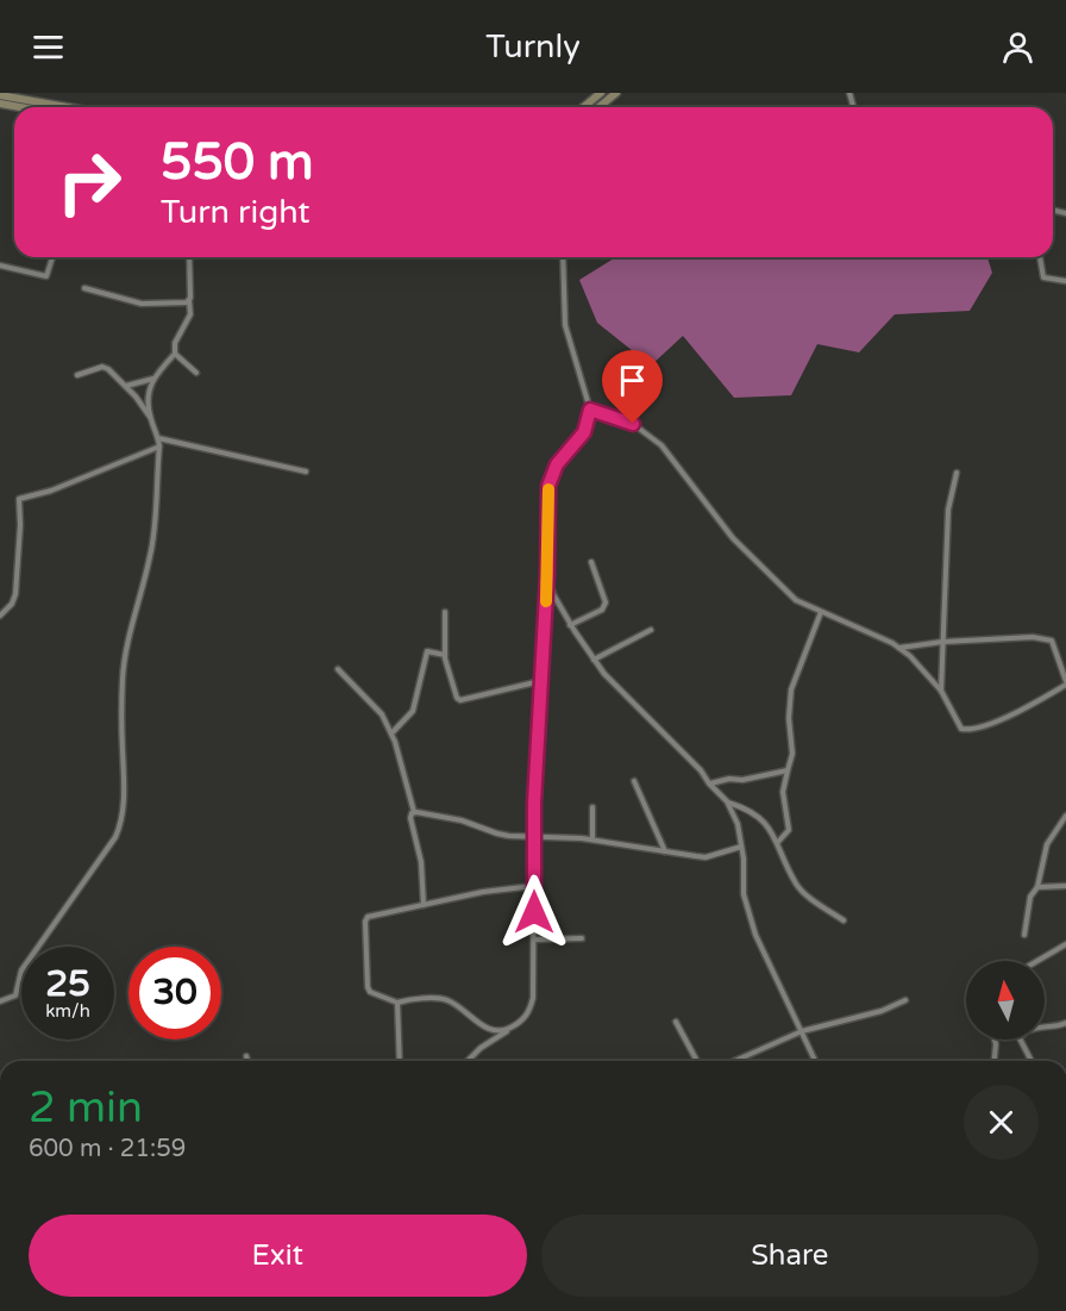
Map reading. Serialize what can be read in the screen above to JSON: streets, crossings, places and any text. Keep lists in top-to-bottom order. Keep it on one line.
{"north":"top","page":{"header":"Turnly","turn":["550 m","Turn right"],"speed":"25 km/h","limit":"30","heading":["2 min","600 m · 21:59"],"buttons":["Exit","Share"]}}
